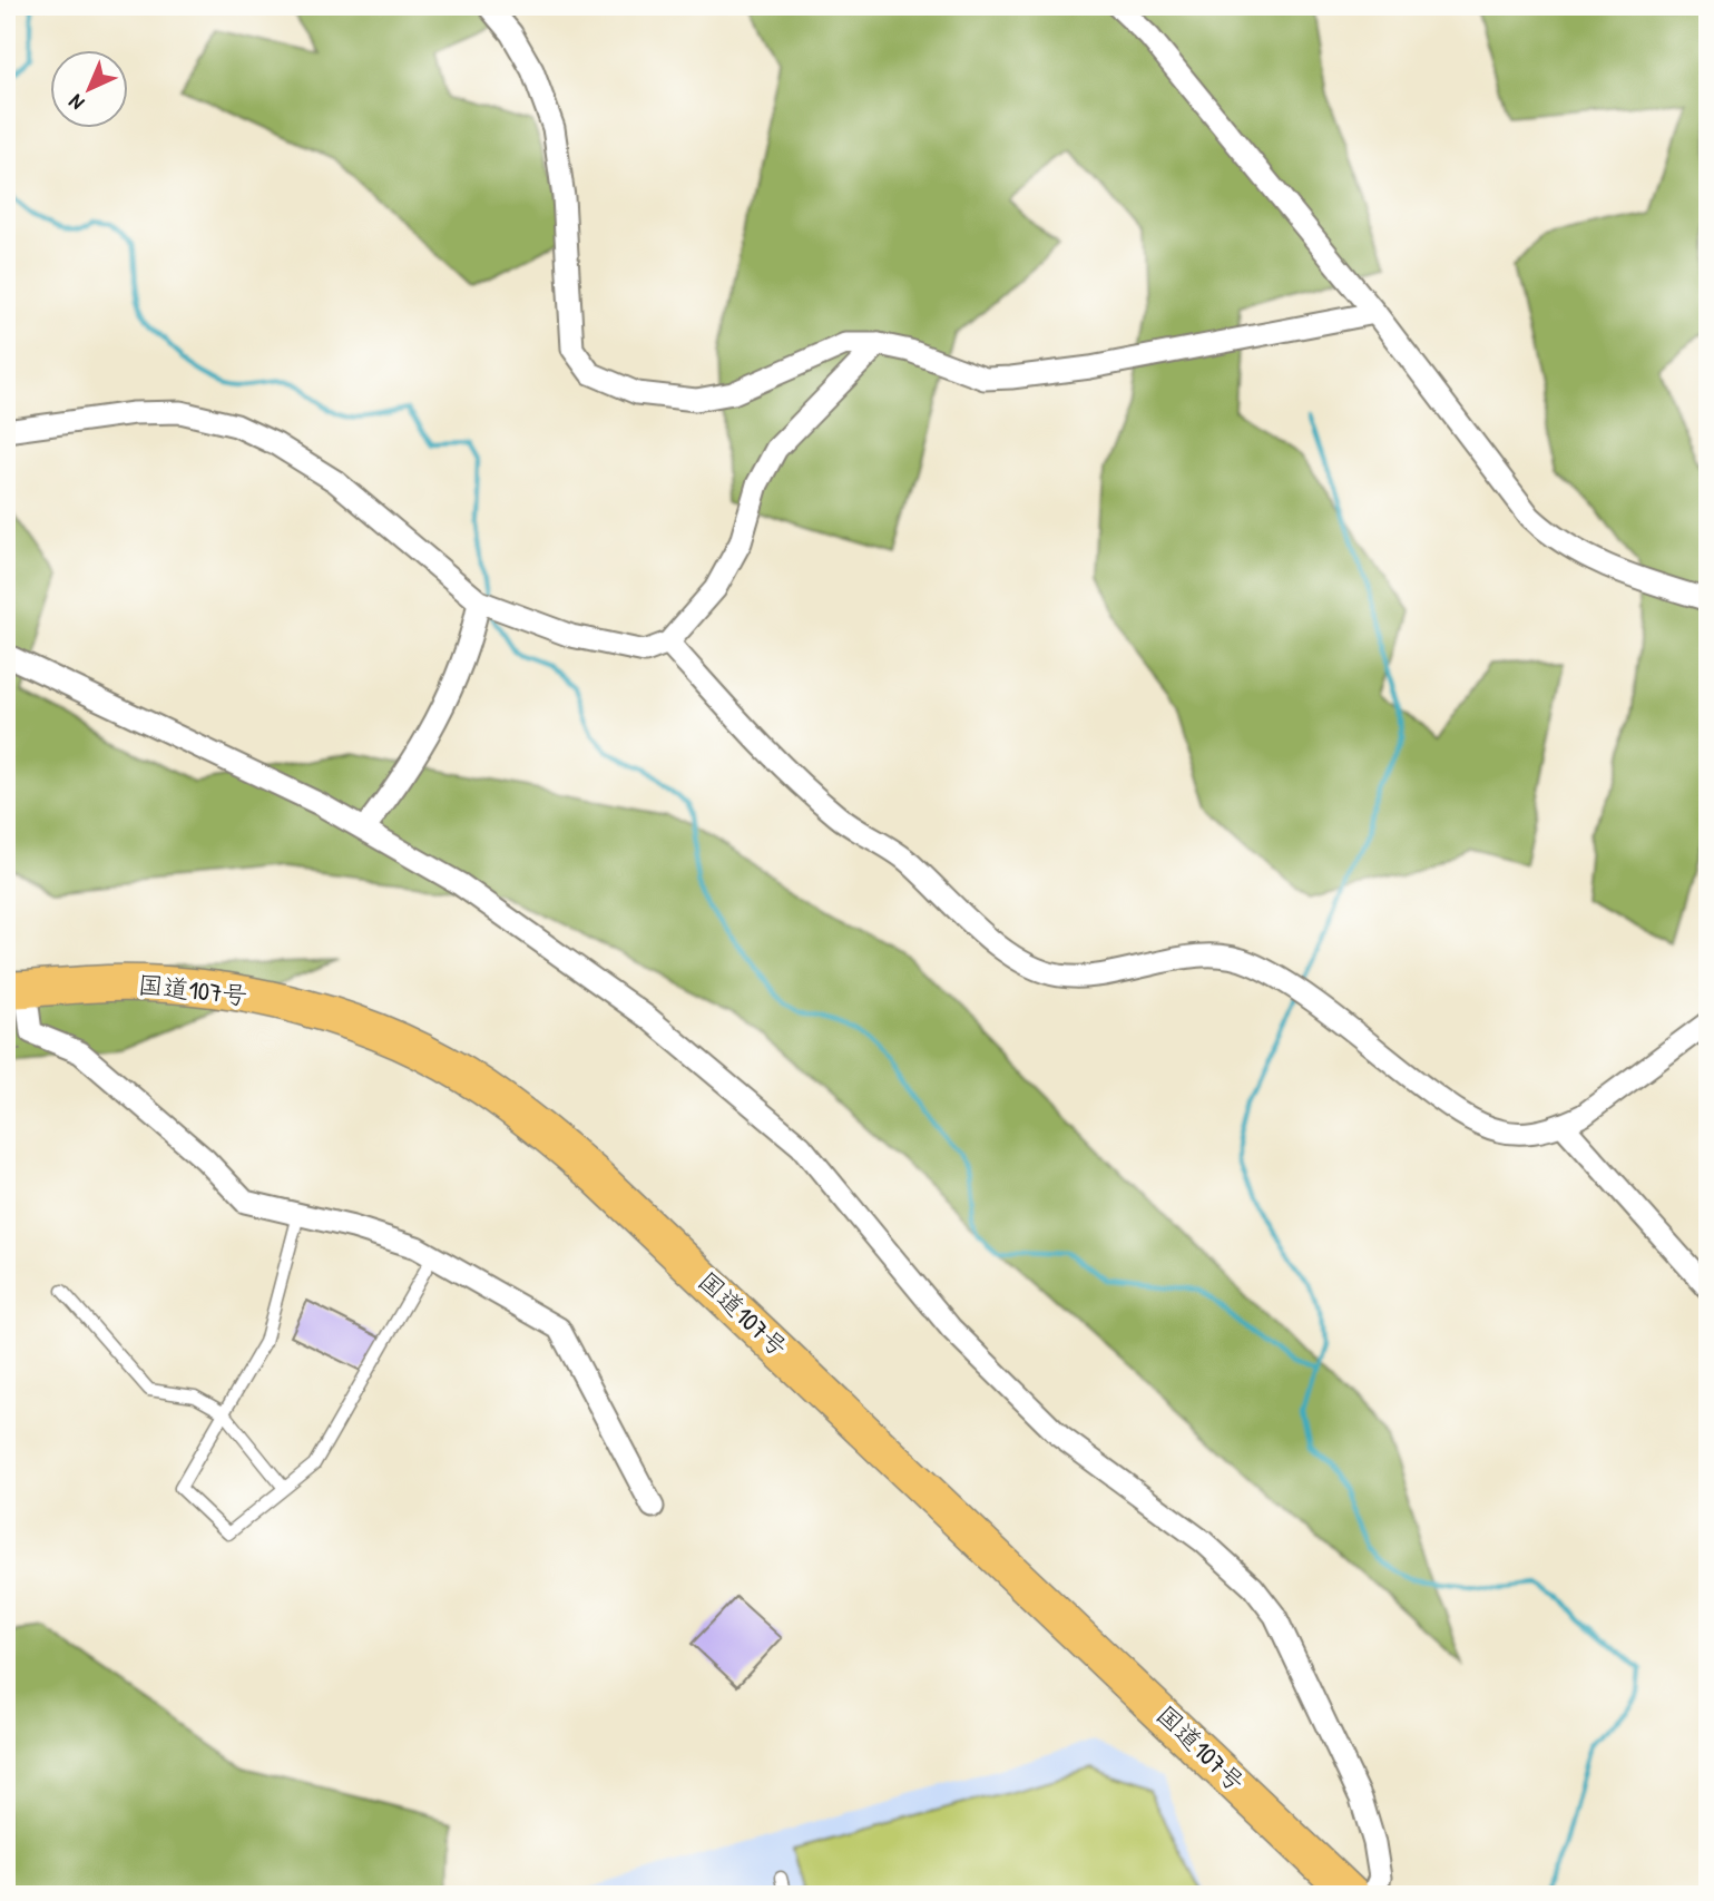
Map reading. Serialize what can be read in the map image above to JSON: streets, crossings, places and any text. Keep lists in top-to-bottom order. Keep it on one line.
{"streets":{"highway":["国道107号"]},"north":"bottom left"}
